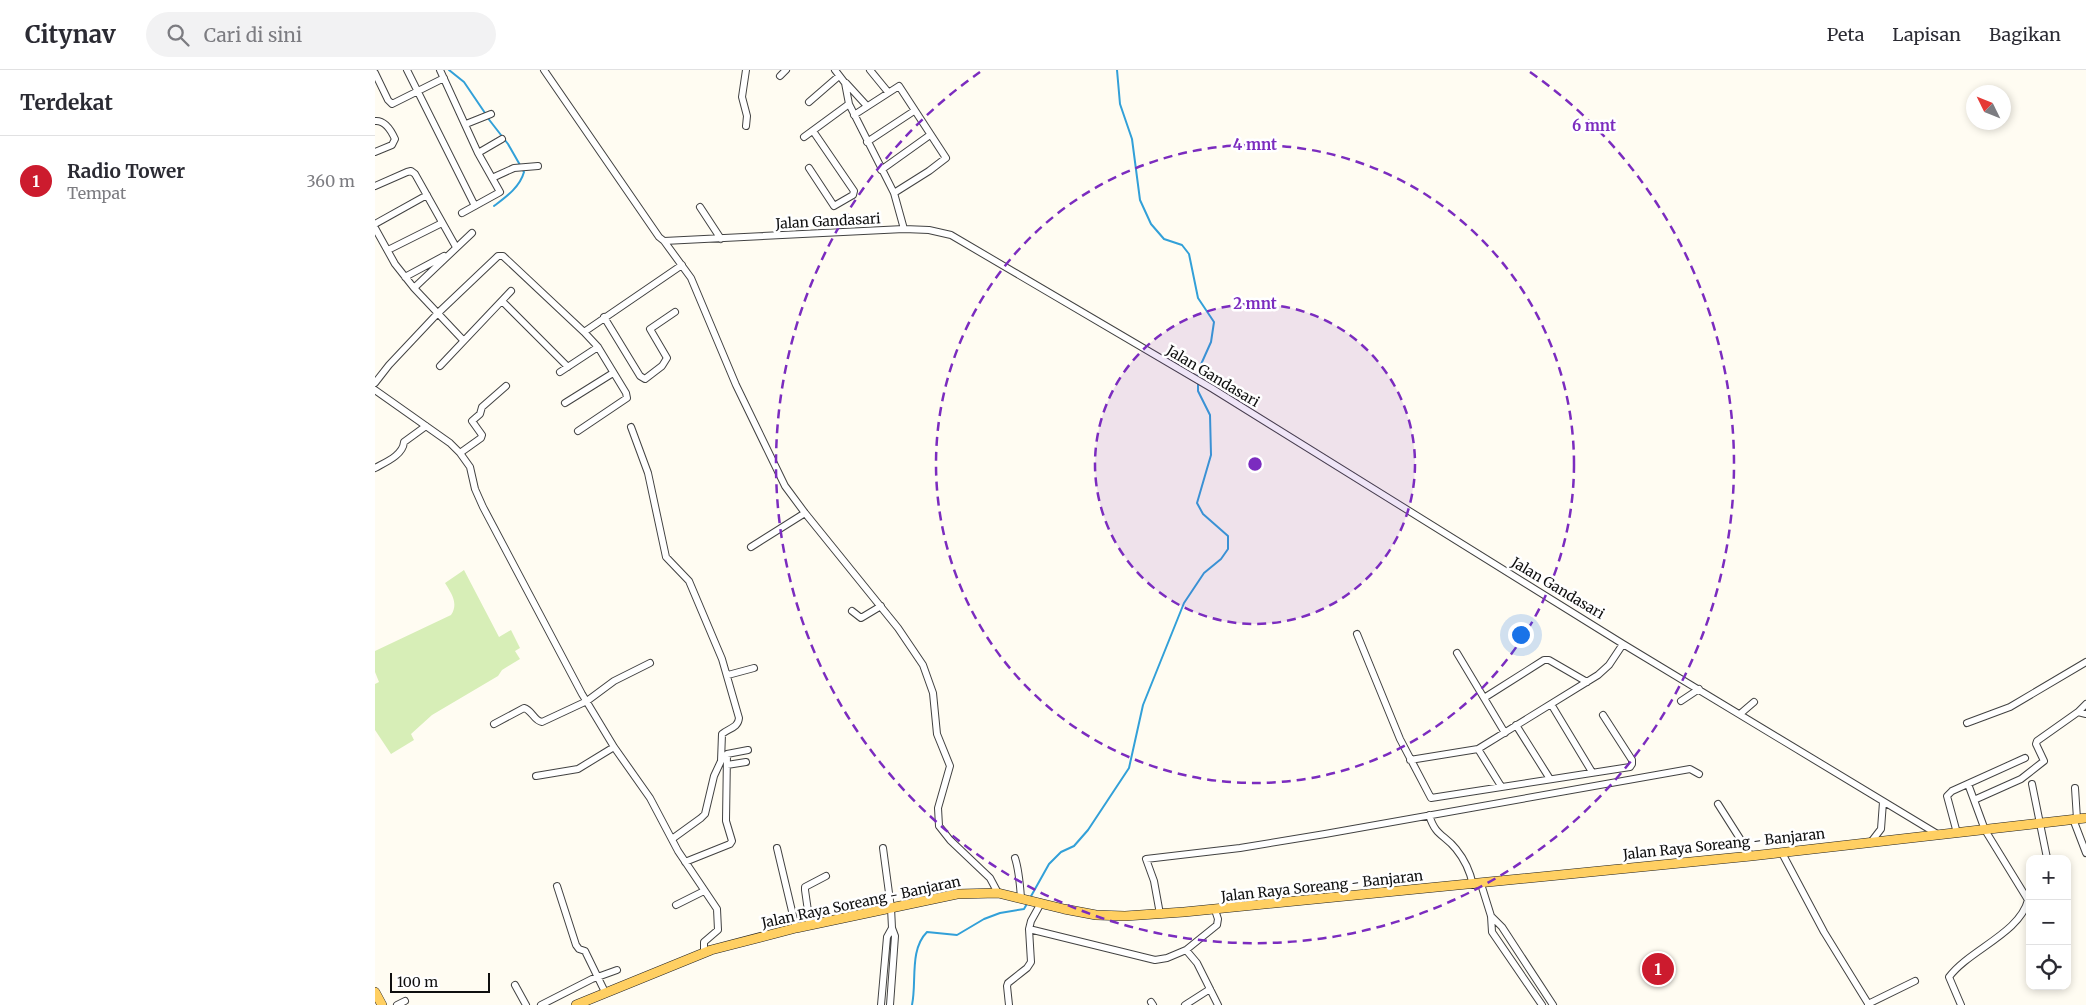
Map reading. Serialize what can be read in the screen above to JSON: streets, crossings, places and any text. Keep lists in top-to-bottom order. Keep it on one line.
{"streets":{"main road":["Jalan Raya Soreang - Banjaran"],"street":["Jalan Gandasari"]},"crossings":[["Jalan Gandasari","Jalan Raya Soreang - Banjaran"]],"scale_bar":"100 m","north":"top left","page":{"header":"Citynav","search":"Cari di sini","nav":["Peta","Lapisan","Bagikan"],"heading":"Terdekat","list":[{"mark":"1","name":"Radio Tower","note":"Tempat","value":"360 m"}],"map_buttons":["+","−"],"pins":"1","scale":"100 m"},"rings":["6 mnt","4 mnt","2 mnt"]}
